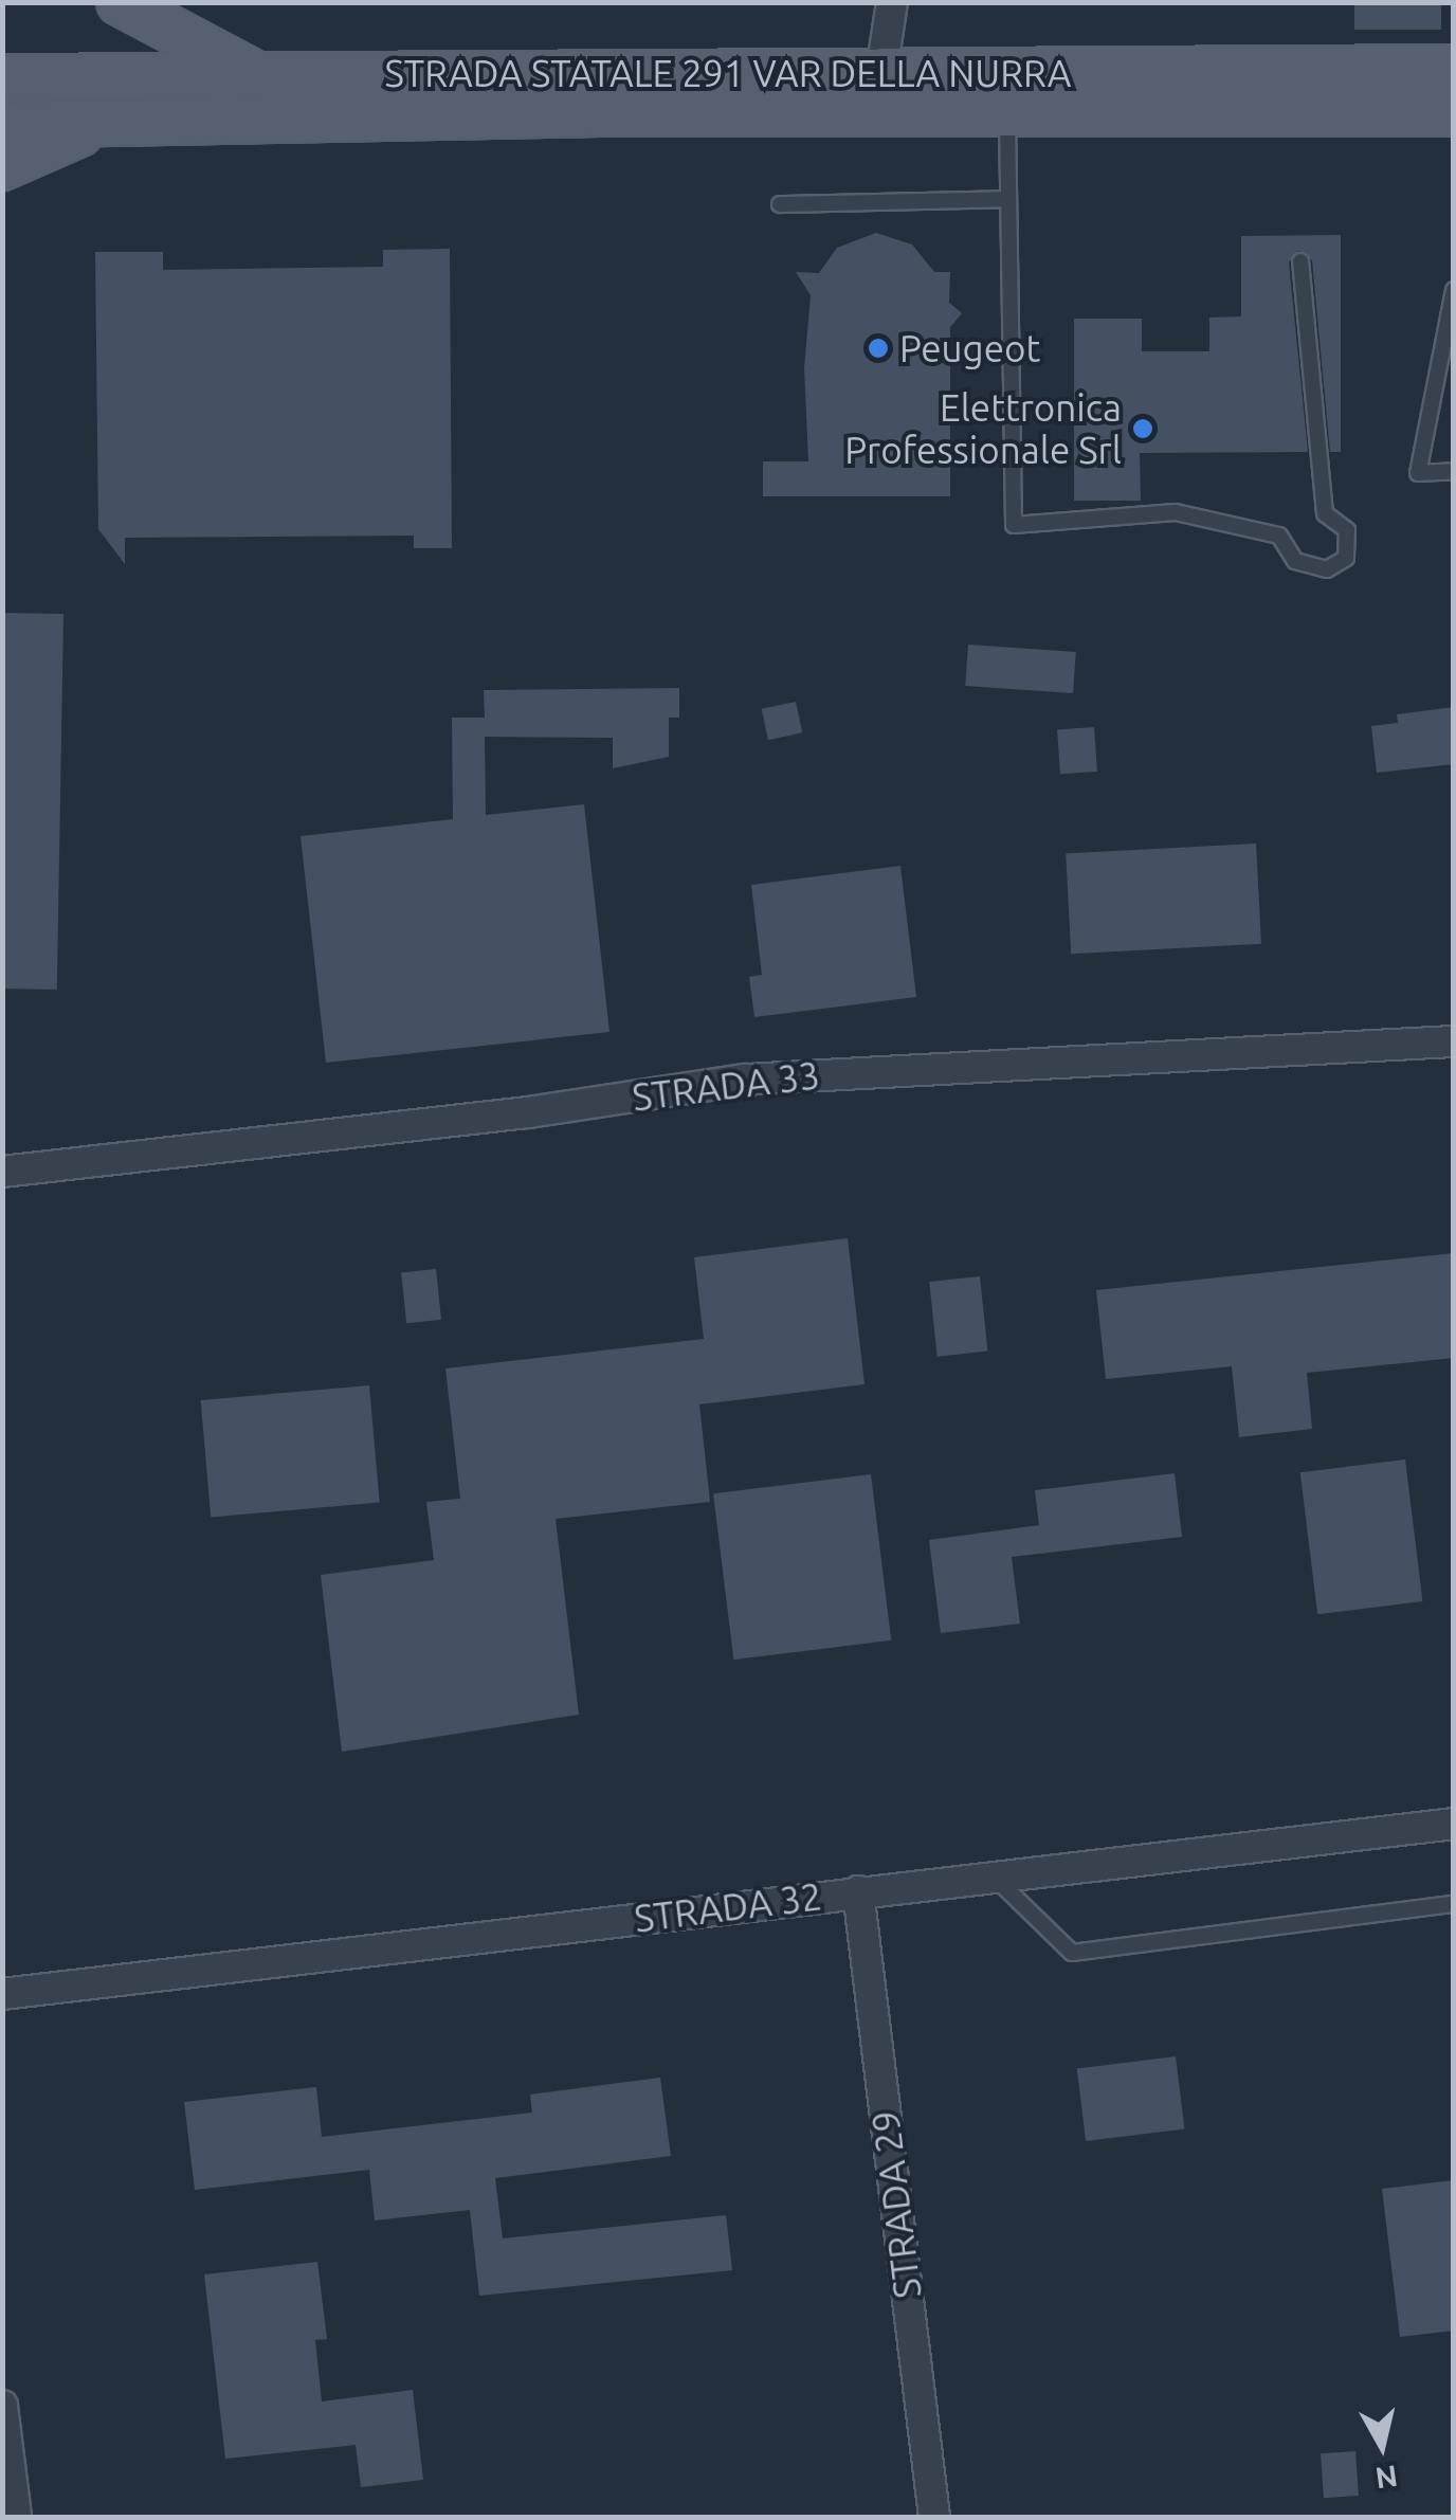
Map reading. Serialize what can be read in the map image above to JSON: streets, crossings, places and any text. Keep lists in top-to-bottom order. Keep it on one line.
{"streets":{"main road":["STRADA STATALE 291 VAR DELLA NURRA"],"street":["STRADA 33","STRADA 32","STRADA 29"]},"crossings":[["STRADA 32","STRADA 29"]],"places":["Peugeot","Elettronica Professionale Srl"],"north":"bottom"}
